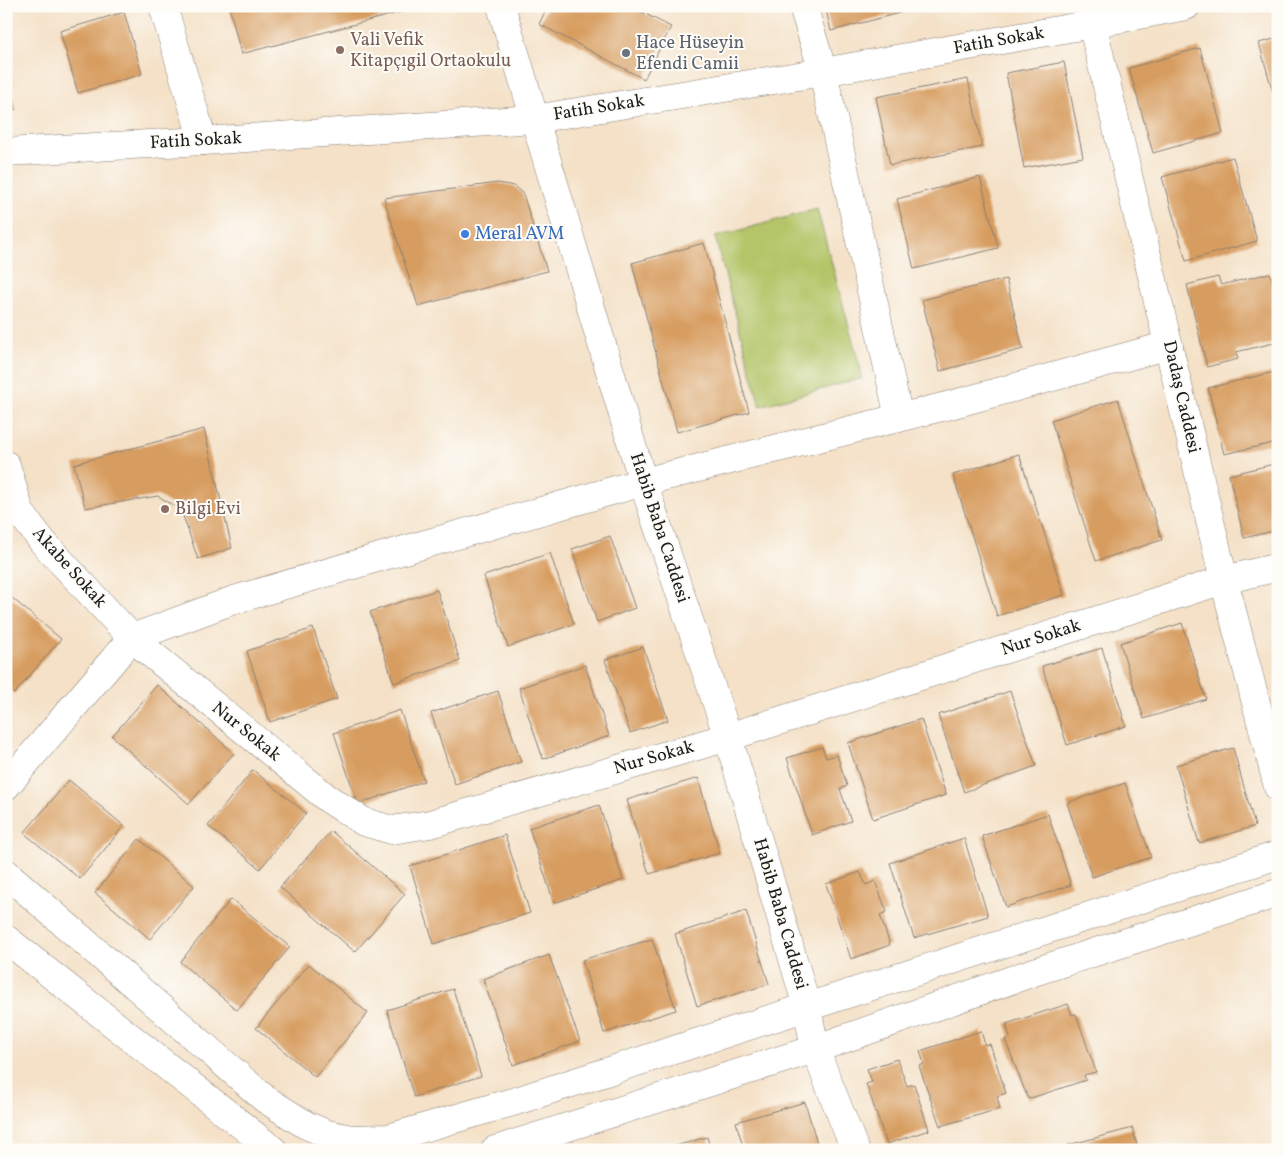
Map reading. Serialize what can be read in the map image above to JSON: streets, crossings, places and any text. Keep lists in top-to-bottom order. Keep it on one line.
{"streets":{"street":["Fatih Sokak","Dadaş Caddesi","Habib Baba Caddesi","Akabe Sokak","Nur Sokak"]},"crossings":[["Fatih Sokak","Dadaş Caddesi"],["Fatih Sokak","Habib Baba Caddesi"],["Dadaş Caddesi","Nur Sokak"],["Habib Baba Caddesi","Nur Sokak"],["Akabe Sokak","Nur Sokak"]],"places":["Vali Vefik Kitapçıgil Ortaokulu","Hace Hüseyin Efendi Camii","Meral AVM","Bilgi Evi"]}
